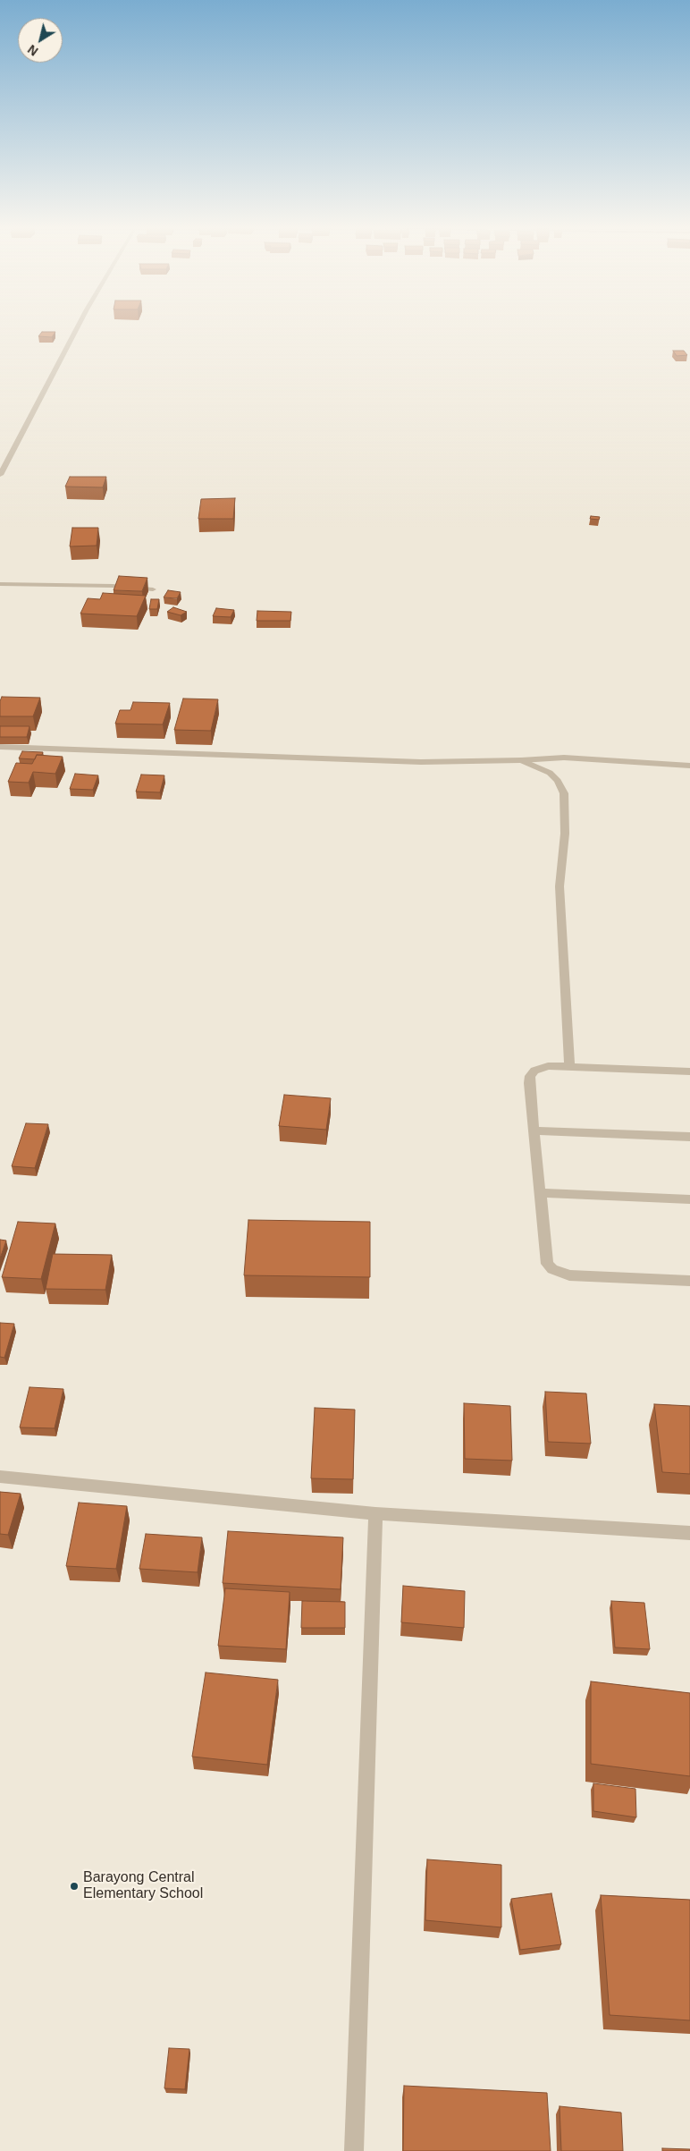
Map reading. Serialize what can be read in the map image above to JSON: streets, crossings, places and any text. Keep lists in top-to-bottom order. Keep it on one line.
{"places":["Barayong Central Elementary School"],"north":"bottom left"}
